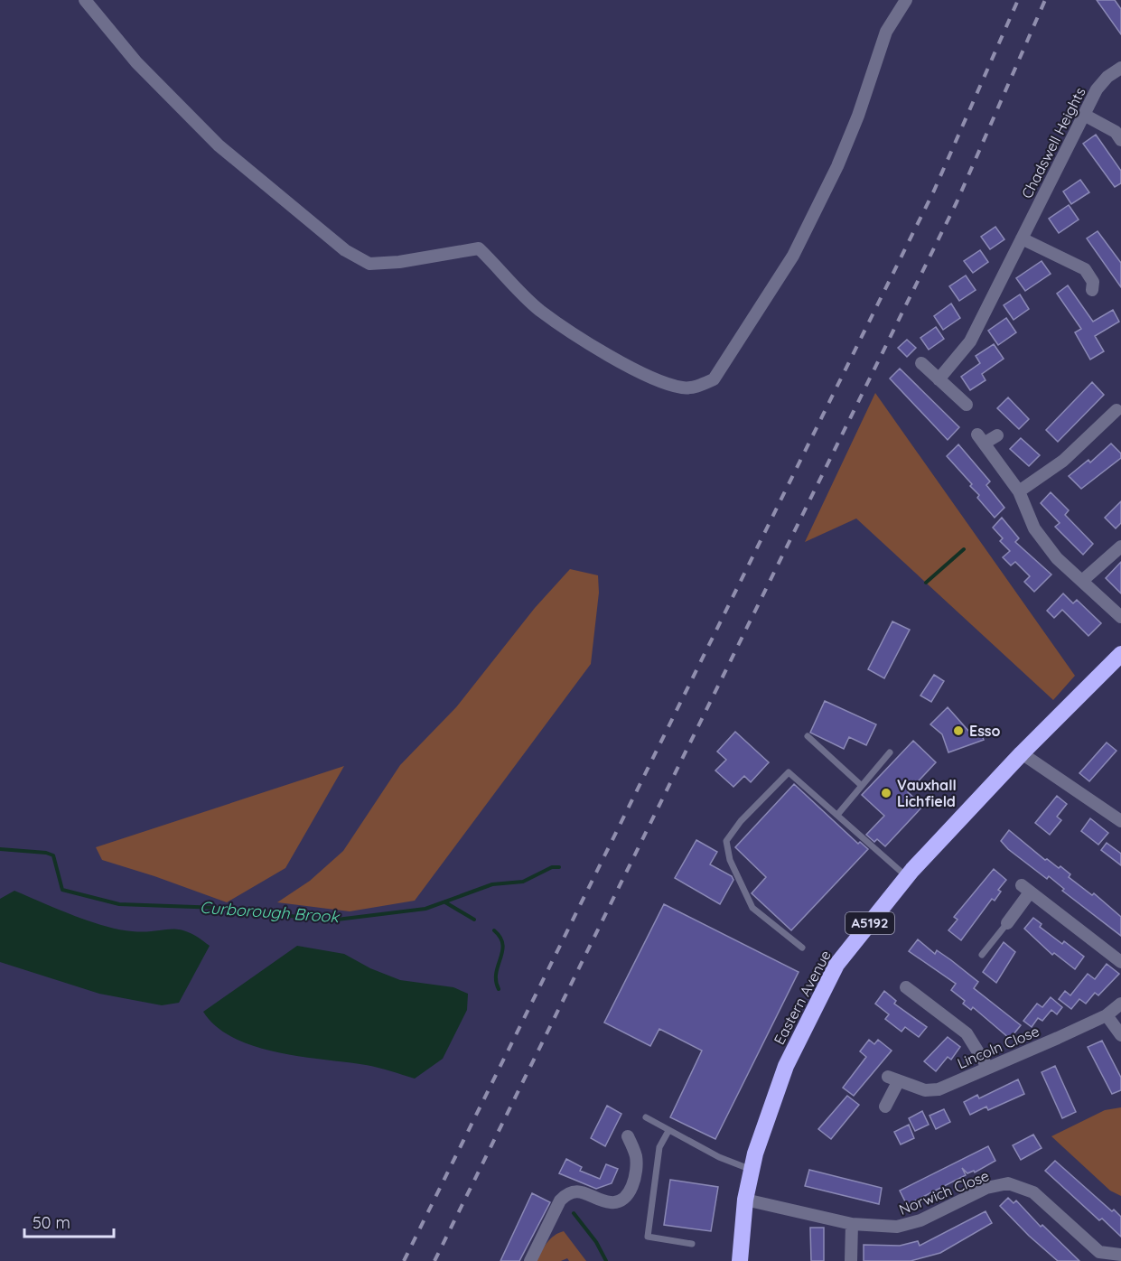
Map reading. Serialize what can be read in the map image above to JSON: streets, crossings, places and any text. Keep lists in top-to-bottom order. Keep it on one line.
{"streets":{"highway":["A5192","Eastern Avenue"],"street":["Chadswell Heights","Lincoln Close","Norwich Close"]},"crossings":[["Eastern Avenue","Norwich Close"]],"water":["Curborough Brook"],"places":["Esso","Vauxhall Lichfield"],"scale_bar":"50 m"}
